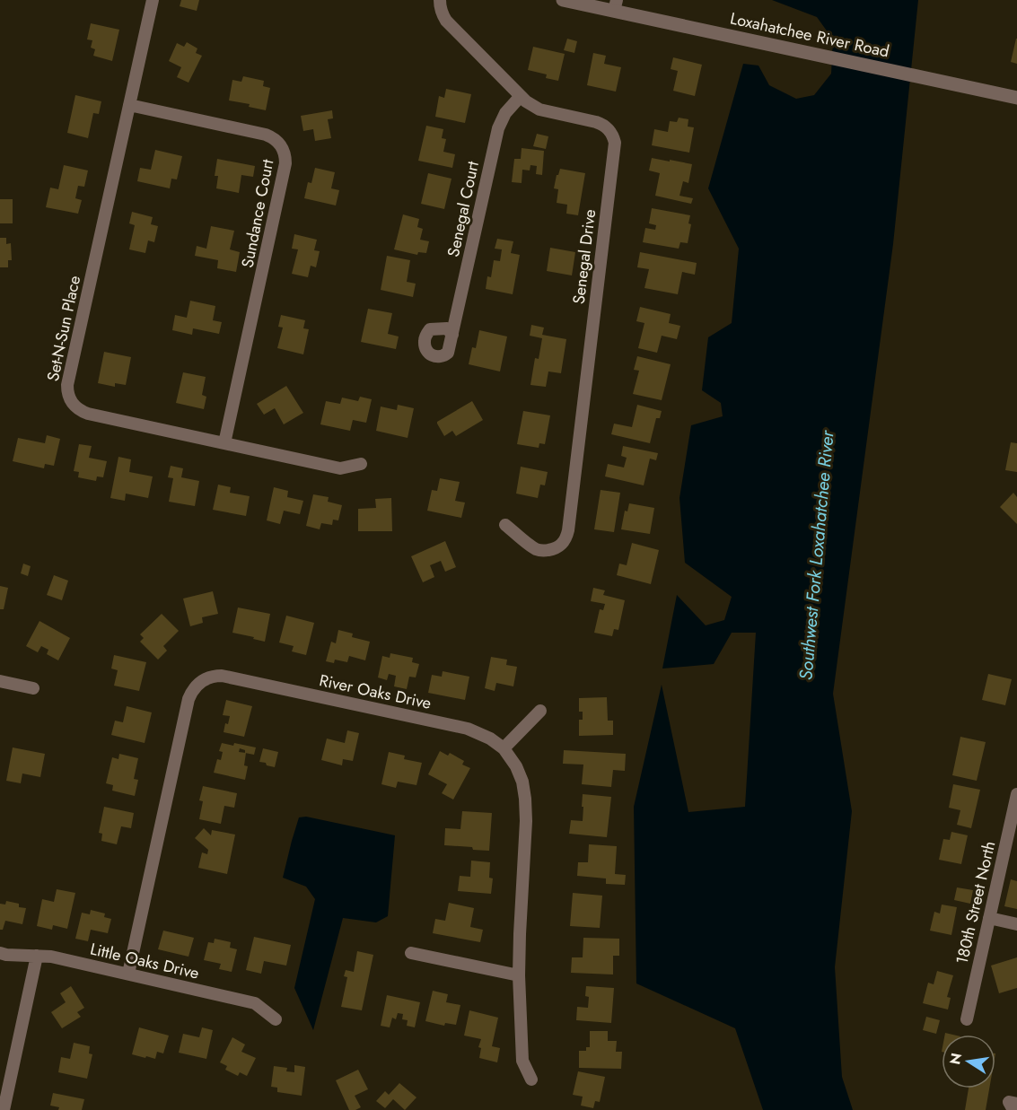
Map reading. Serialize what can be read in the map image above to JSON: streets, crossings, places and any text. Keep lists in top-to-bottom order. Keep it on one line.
{"streets":{"street":["Loxahatchee River Road","Senegal Court","Sundance Court","Senegal Drive","Set-N-Sun Place","River Oaks Drive","180th Street North","Little Oaks Drive"]},"crossings":[["Senegal Court","Senegal Drive"],["Sundance Court","Set-N-Sun Place"],["River Oaks Drive","Little Oaks Drive"]],"water":["Southwest Fork Loxahatchee River"],"north":"left"}
